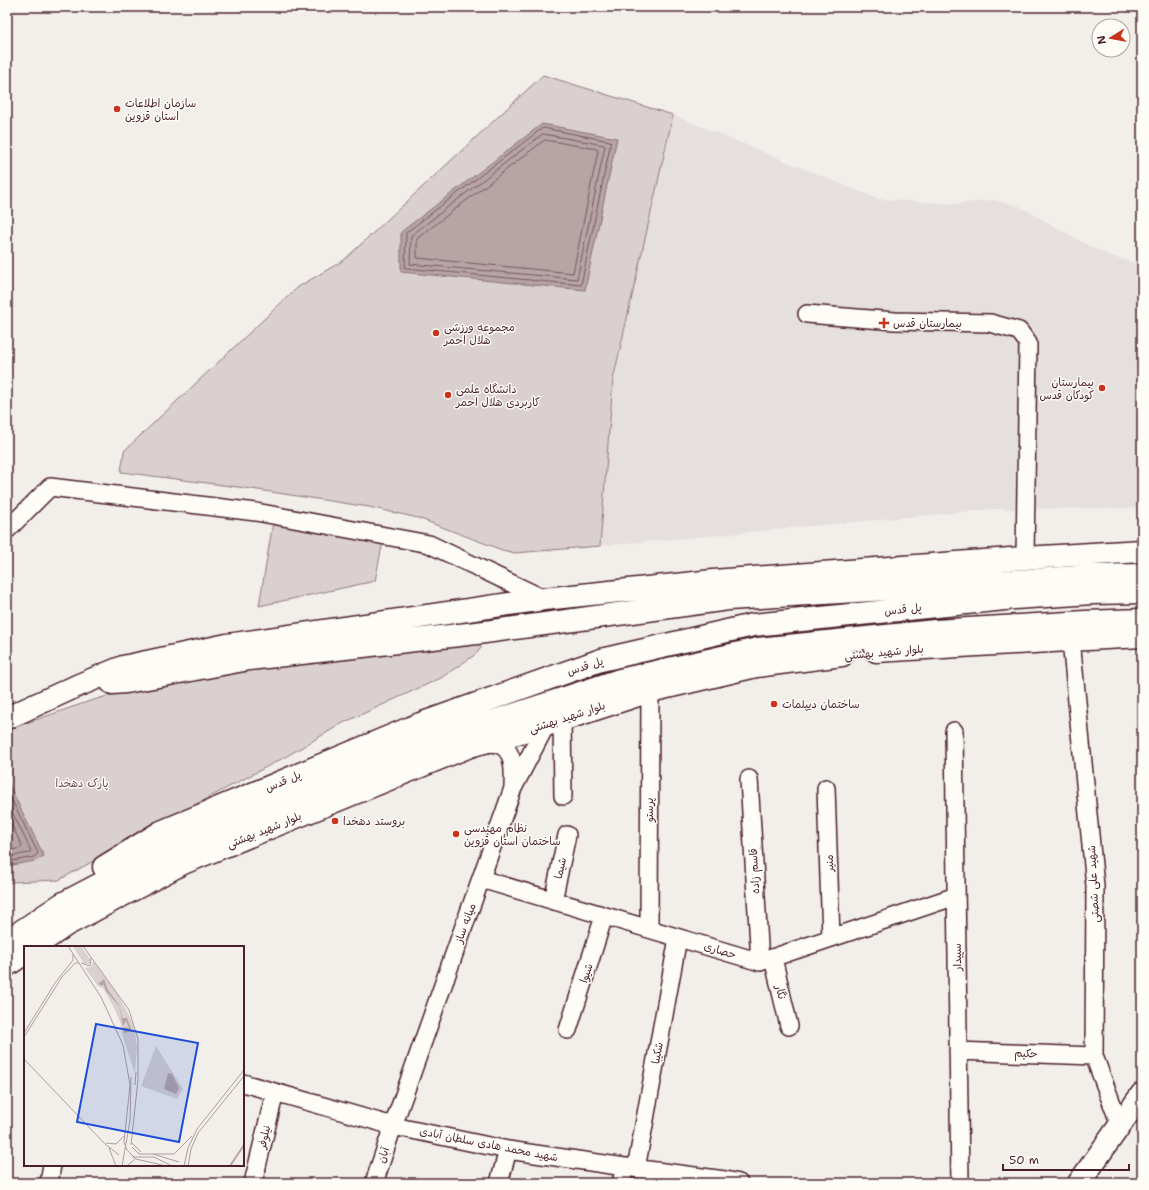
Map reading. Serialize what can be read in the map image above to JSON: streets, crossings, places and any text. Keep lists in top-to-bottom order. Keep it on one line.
{"streets":{"main road":["پل قدس","بلوار شهید بهشتی"],"street":["پرستو","منیر","شیما","قاسم زاده","شهید علی شصتی","میانه ساز","حصاری","سپیدار","شیوا","نگار","شکیبا","حکیم","نیلوفر","شهید محمد هادی سلطان آبادی","آبان"]},"crossings":[["بلوار شهید بهشتی","پرستو"],["بلوار شهید بهشتی","شهید علی شصتی"],["بلوار شهید بهشتی","میانه ساز"],["پرستو","حصاری"],["شیما","حصاری"],["قاسم زاده","حصاری"],["قاسم زاده","نگار"],["شهید علی شصتی","حکیم"],["میانه ساز","حصاری"],["میانه ساز","شهید محمد هادی سلطان آبادی"],["میانه ساز","آبان"],["حصاری","شیوا"],["حصاری","نگار"],["حصاری","شکیبا"],["سپیدار","حکیم"],["شکیبا","شهید محمد هادی سلطان آبادی"],["نیلوفر","شهید محمد هادی سلطان آبادی"],["شهید محمد هادی سلطان آبادی","آبان"]],"parks":["پارک دهخدا"],"places":{"other":["سازمان اطلاعات استان قزوین","مجموعه ورزشی هلال احمر","بیمارستان کودکان قدس","دانشگاه علمی کاربردی هلال احمر","ساختمان دیپلمات","بروستد دهخدا","نظام مهندسی ساختمان استان قزوین"],"health":["بیمارستان قدس"]},"scale_bar":"50 m","north":"left"}
